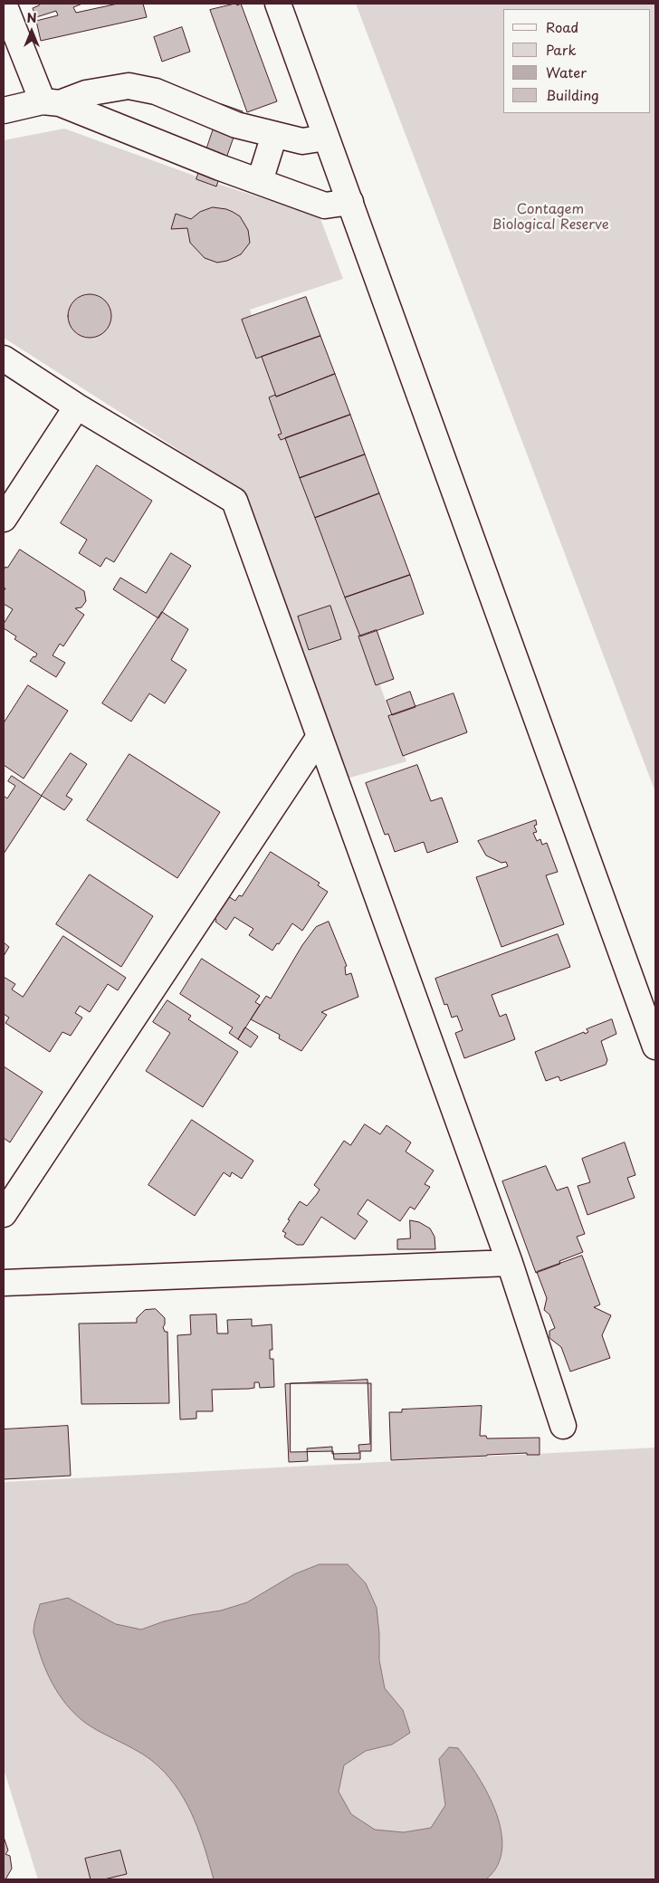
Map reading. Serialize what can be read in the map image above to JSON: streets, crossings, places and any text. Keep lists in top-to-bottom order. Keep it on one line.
{"parks":["Contagem Biological Reserve"],"legend":["Road","Park","Water","Building"],"north":"top"}
